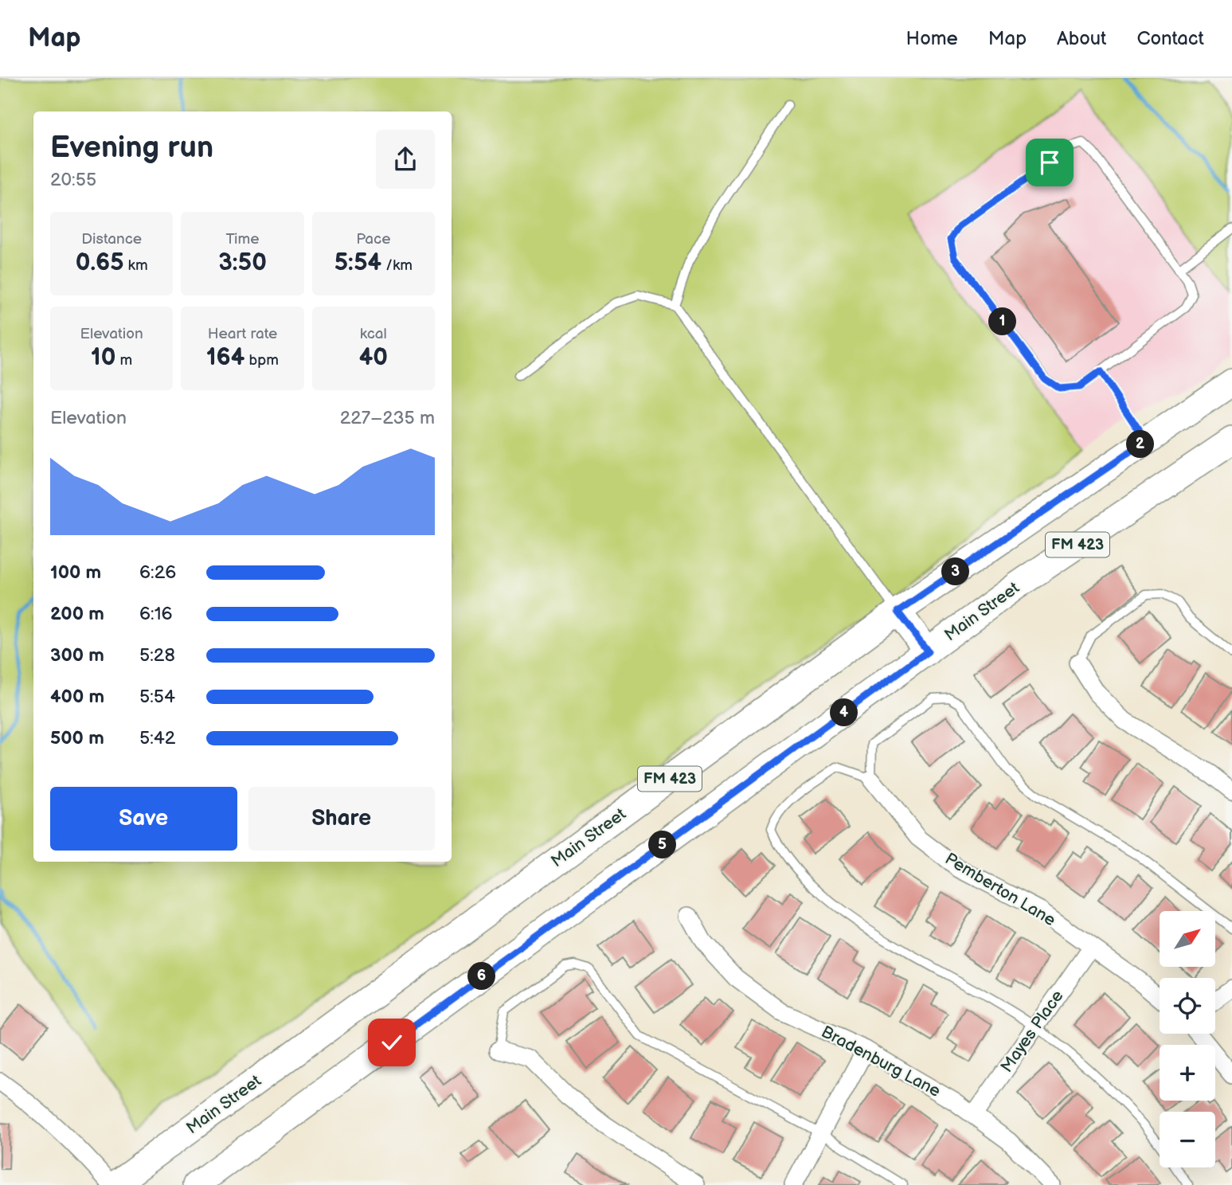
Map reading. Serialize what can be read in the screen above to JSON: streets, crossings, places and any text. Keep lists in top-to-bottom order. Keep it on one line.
{"streets":{"main road":["FM 423","Main Street"],"street":["Pemberton Lane","Mayes Place","Bradenburg Lane"]},"crossings":[["Pemberton Lane","Mayes Place"],["Mayes Place","Bradenburg Lane"]],"north":"top right","page":{"header":"Map","nav":["Home","Map","About","Contact"],"heading":["Evening run","20:55"],"stats":[["Distance","0.65 km"],["Time","3:50"],["Pace","5:54 /km"],["Elevation","10 m"],["Heart rate","164 bpm"],["kcal","40"]],"pins":["1","2","3","4","5","6"],"chart":["Elevation","227–235 m"],"list":[{"name":"100 m","note":"6:26"},{"name":"200 m","note":"6:16"},{"name":"300 m","note":"5:28"},{"name":"400 m","note":"5:54"},{"name":"500 m","note":"5:42"}],"buttons":["Save","Share"],"map_buttons":["+","−"]}}
